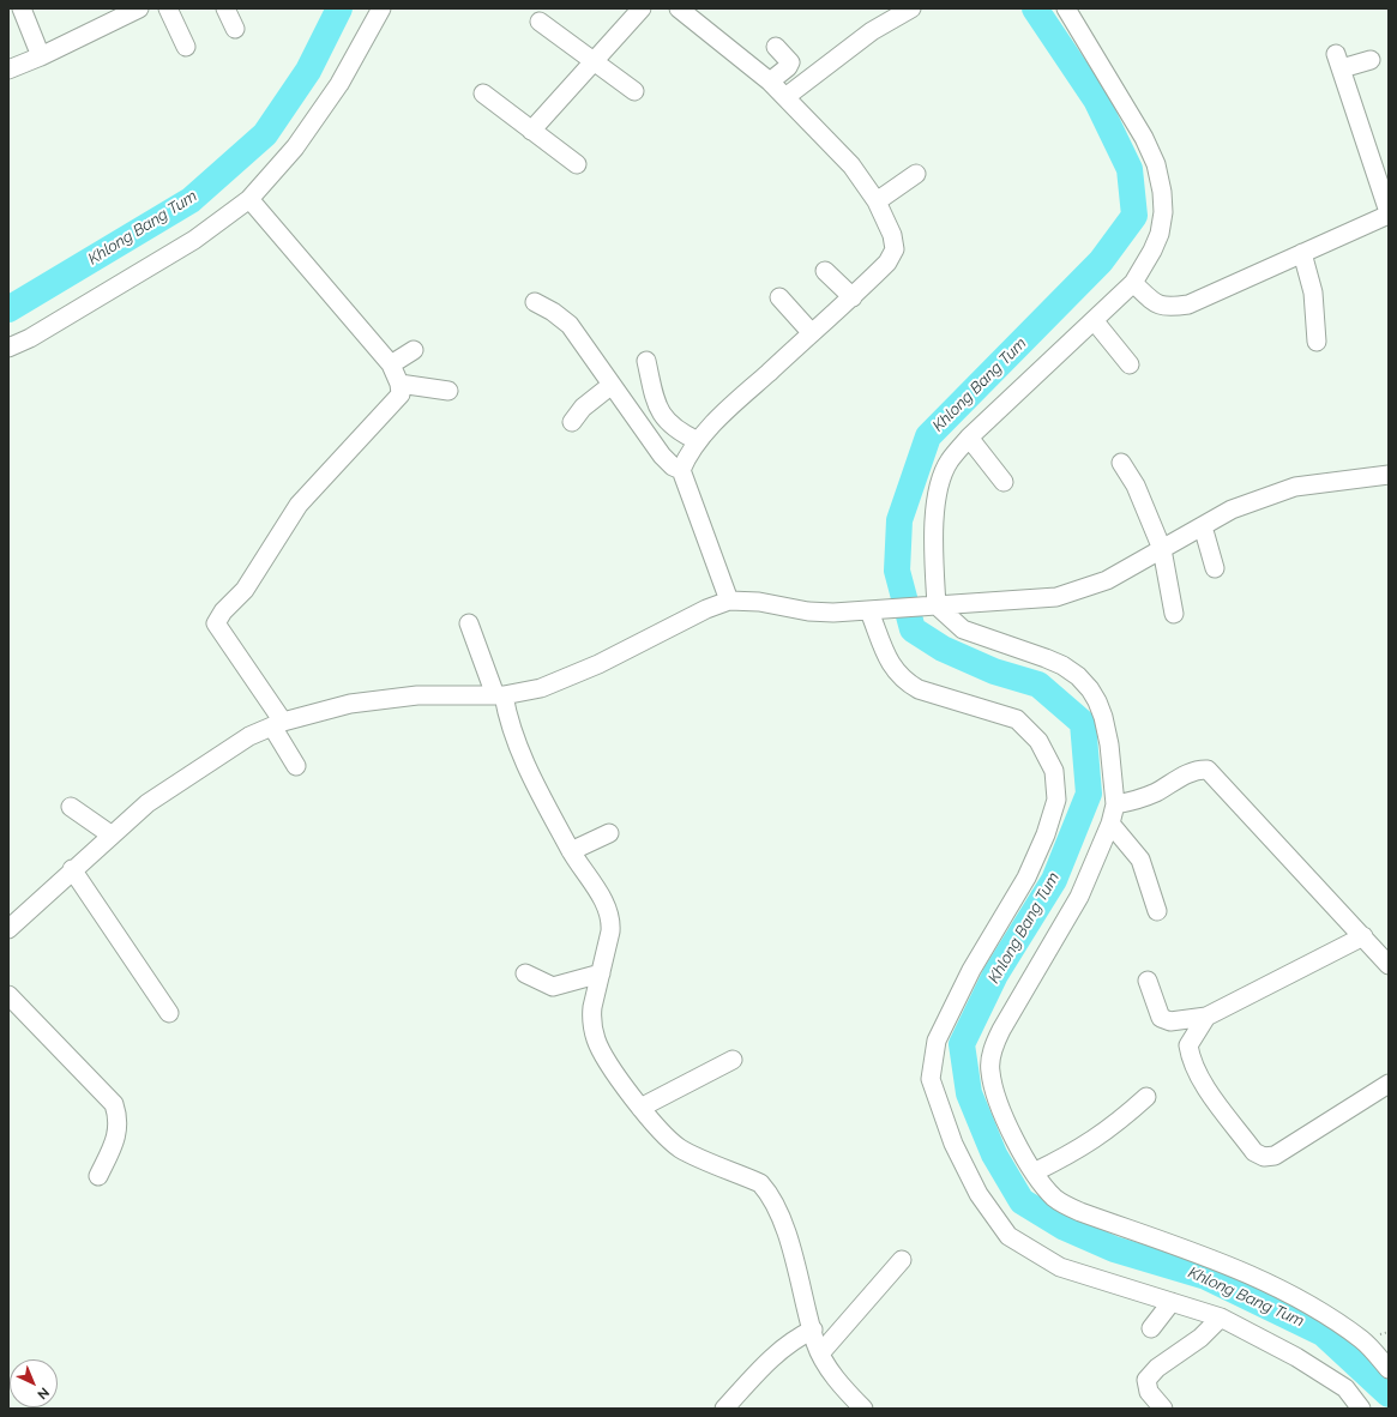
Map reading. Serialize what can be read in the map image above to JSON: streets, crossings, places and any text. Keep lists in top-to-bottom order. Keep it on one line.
{"water":["Khlong Bang Tum"],"north":"bottom right"}
